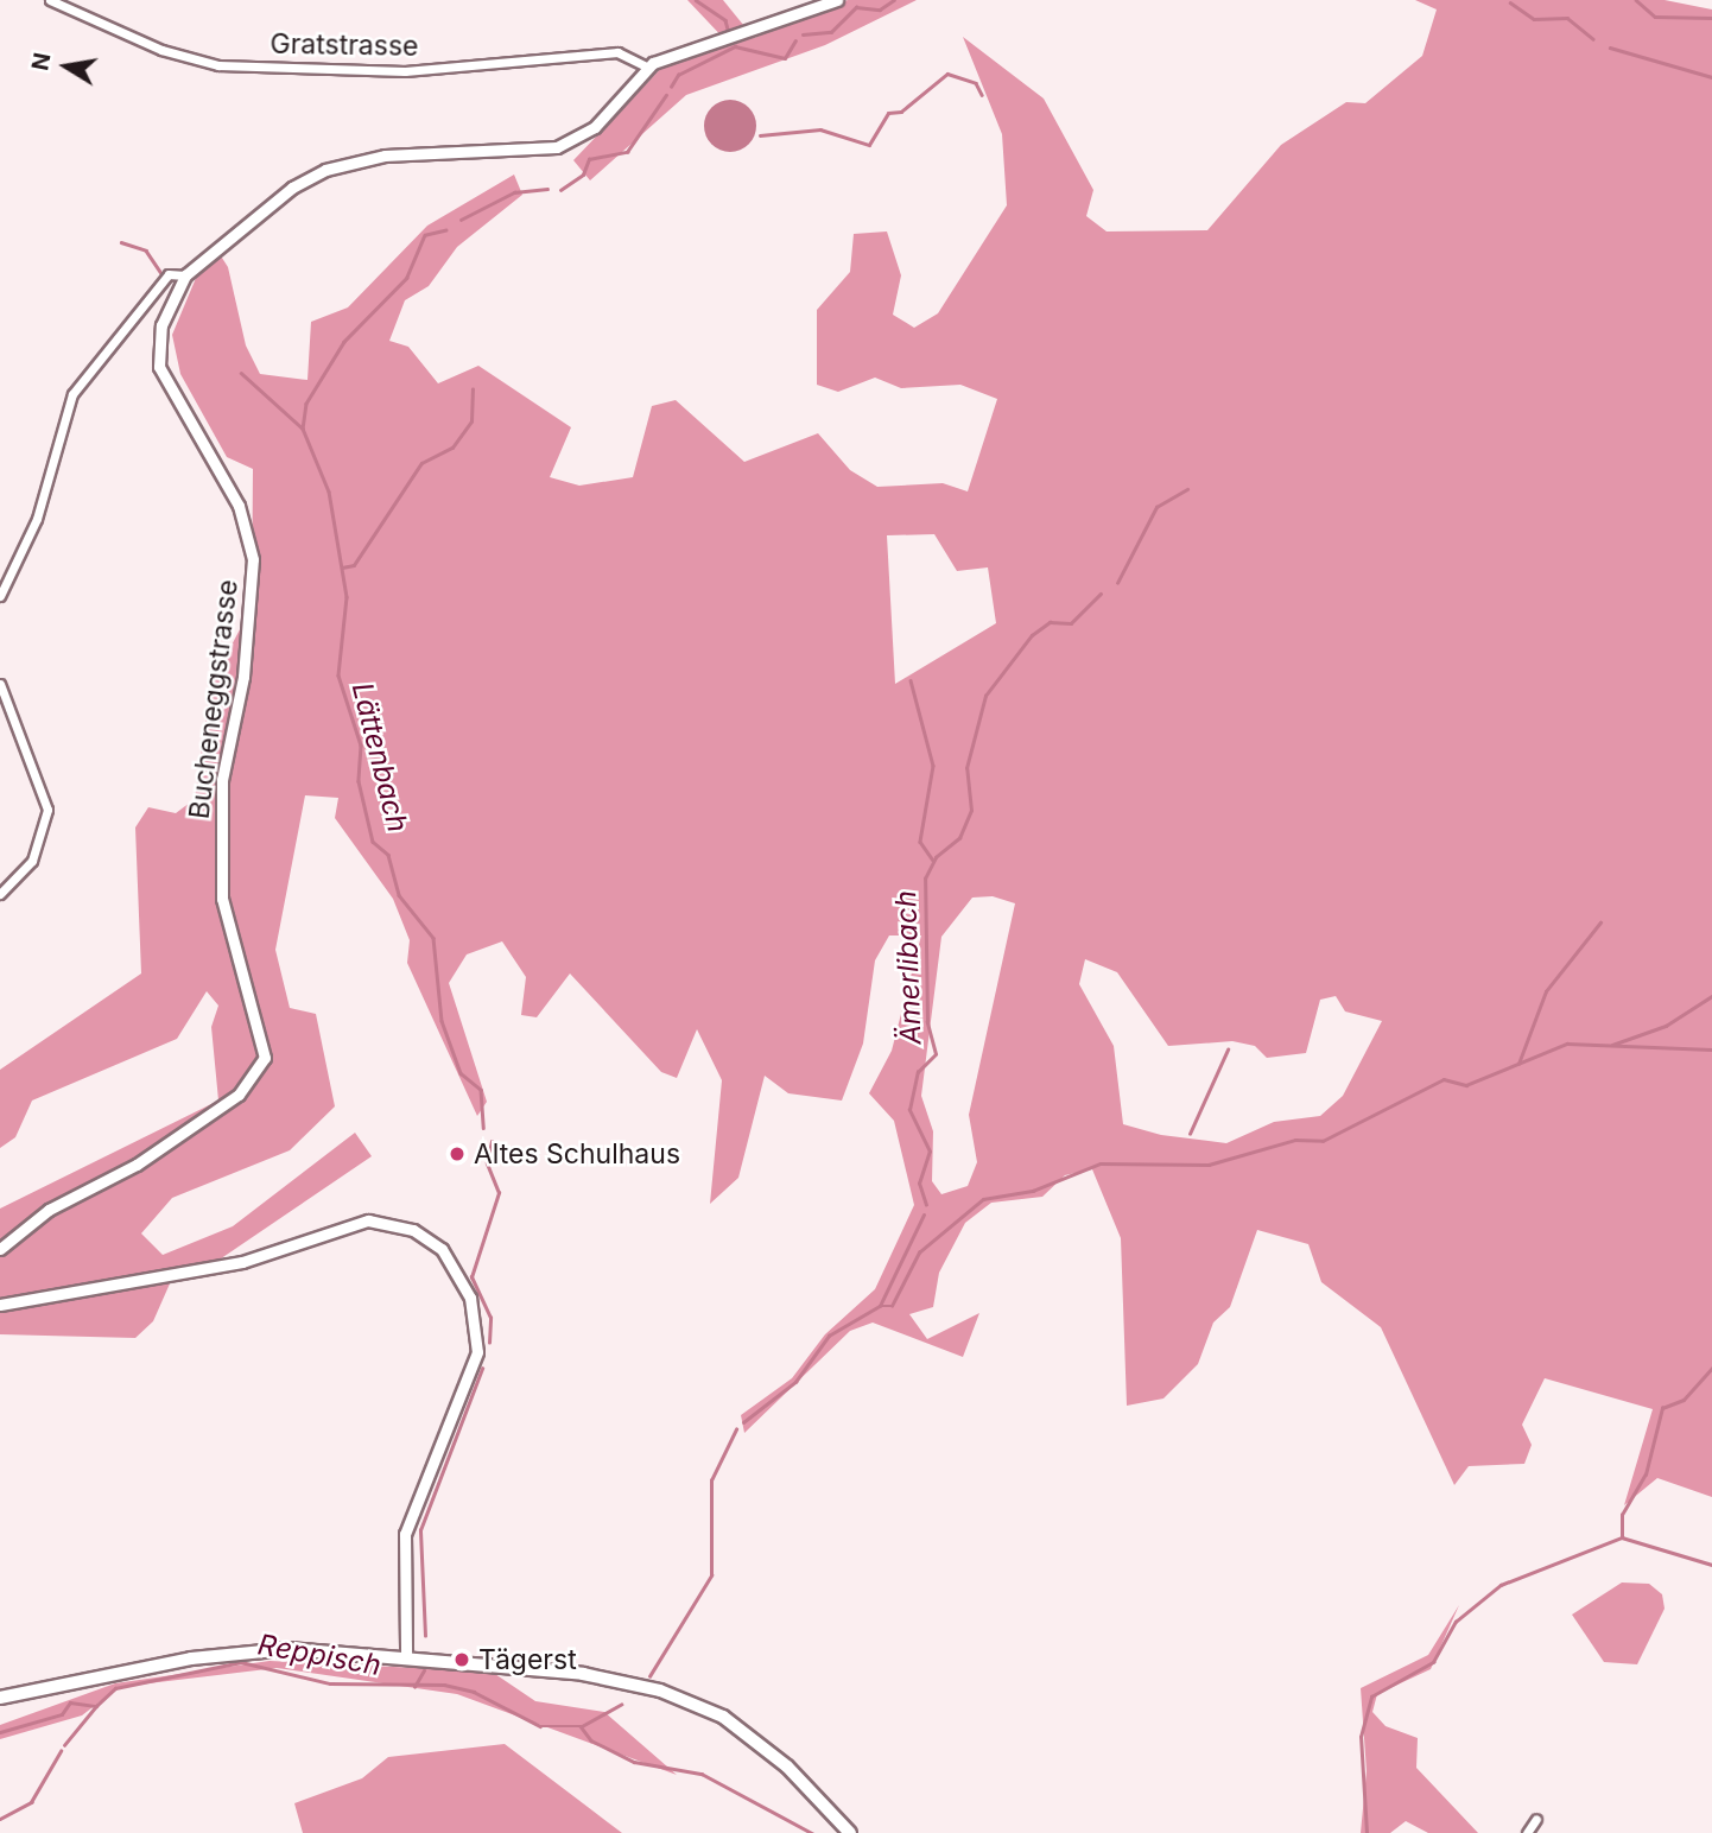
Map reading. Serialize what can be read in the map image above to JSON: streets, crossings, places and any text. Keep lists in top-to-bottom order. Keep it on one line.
{"streets":{"street":["Gratstrasse","Bucheneggstrasse"]},"crossings":[["Gratstrasse","Bucheneggstrasse"]],"water":["Lättenbach","Ämerlibach","Reppisch"],"places":["Altes Schulhaus","Tägerst"],"north":"left"}
